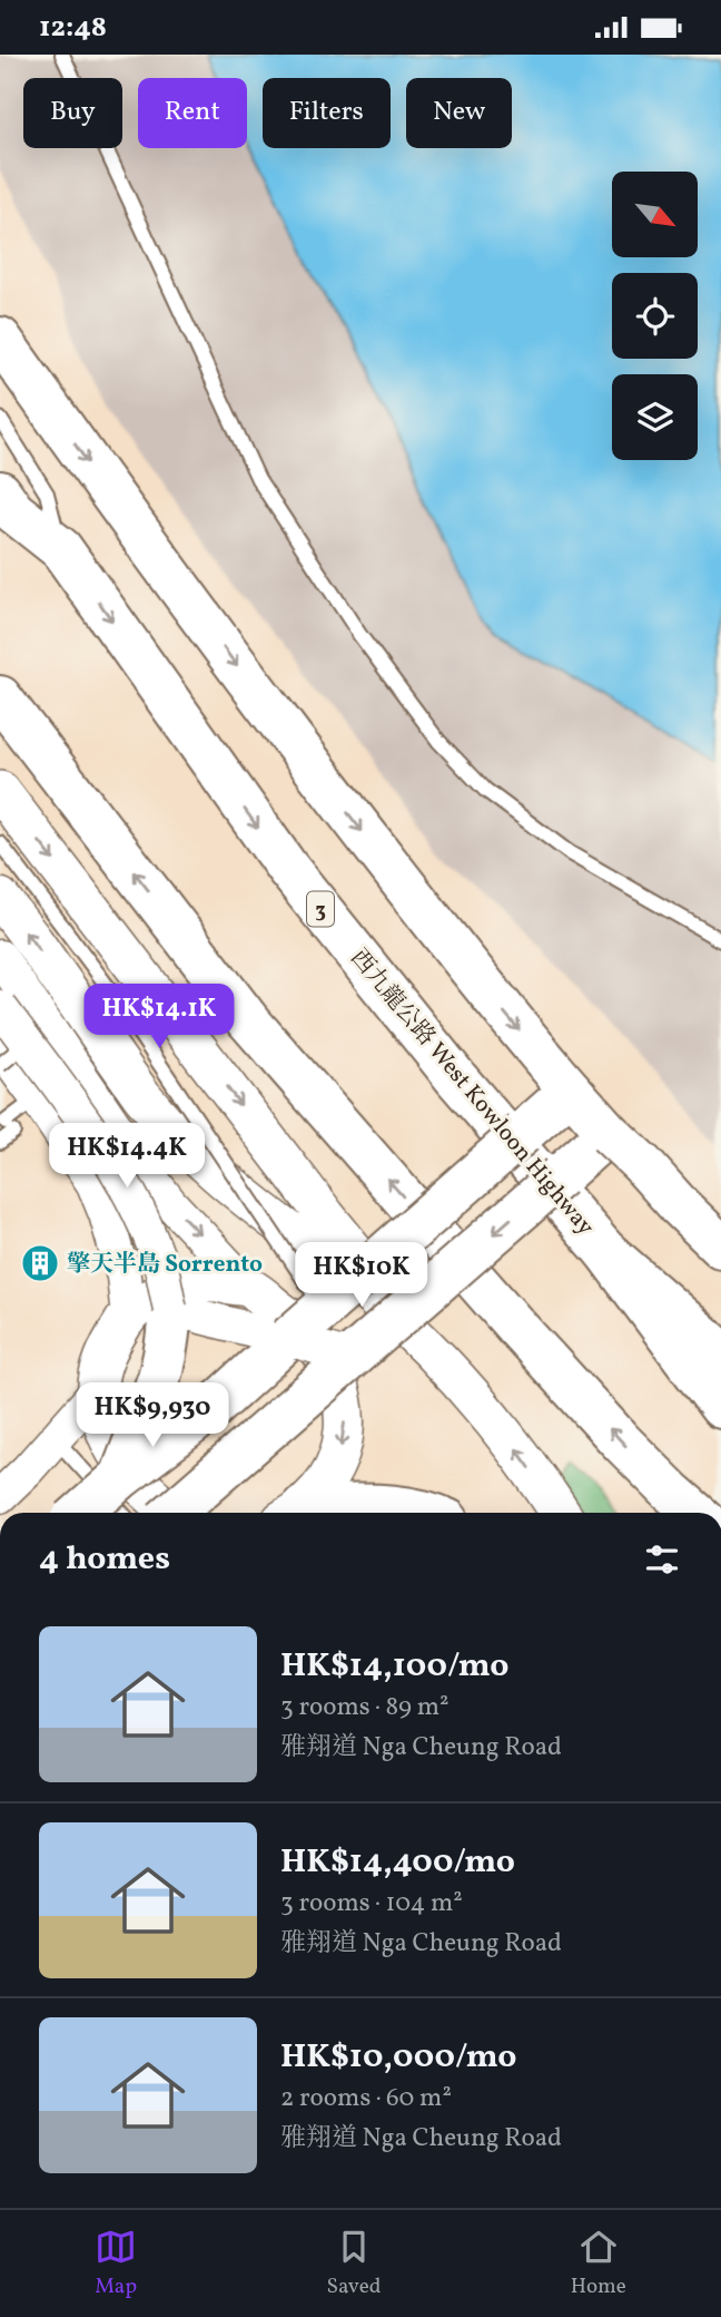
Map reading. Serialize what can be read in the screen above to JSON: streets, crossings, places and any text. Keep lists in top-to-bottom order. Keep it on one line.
{"streets":{"main road":["3","西九龍公路 West Kowloon Highway"]},"places":{"building":["擎天半島 Sorrento"]},"north":"bottom right","page":{"status":"12:48","chip":["Buy","Rent","Filters","New"],"price":["HK$14.1K","HK$14.4K","HK$10K","HK$9,930"],"heading":"4 homes","list":[{"name":"HK$14,100/mo","note":"3 rooms · 89 m² · 雅翔道 Nga Cheung Road"},{"name":"HK$14,400/mo","note":"3 rooms · 104 m² · 雅翔道 Nga Cheung Road"},{"name":"HK$10,000/mo","note":"2 rooms · 60 m² · 雅翔道 Nga Cheung Road"}],"tabs":["Map","Saved","Home"]}}
